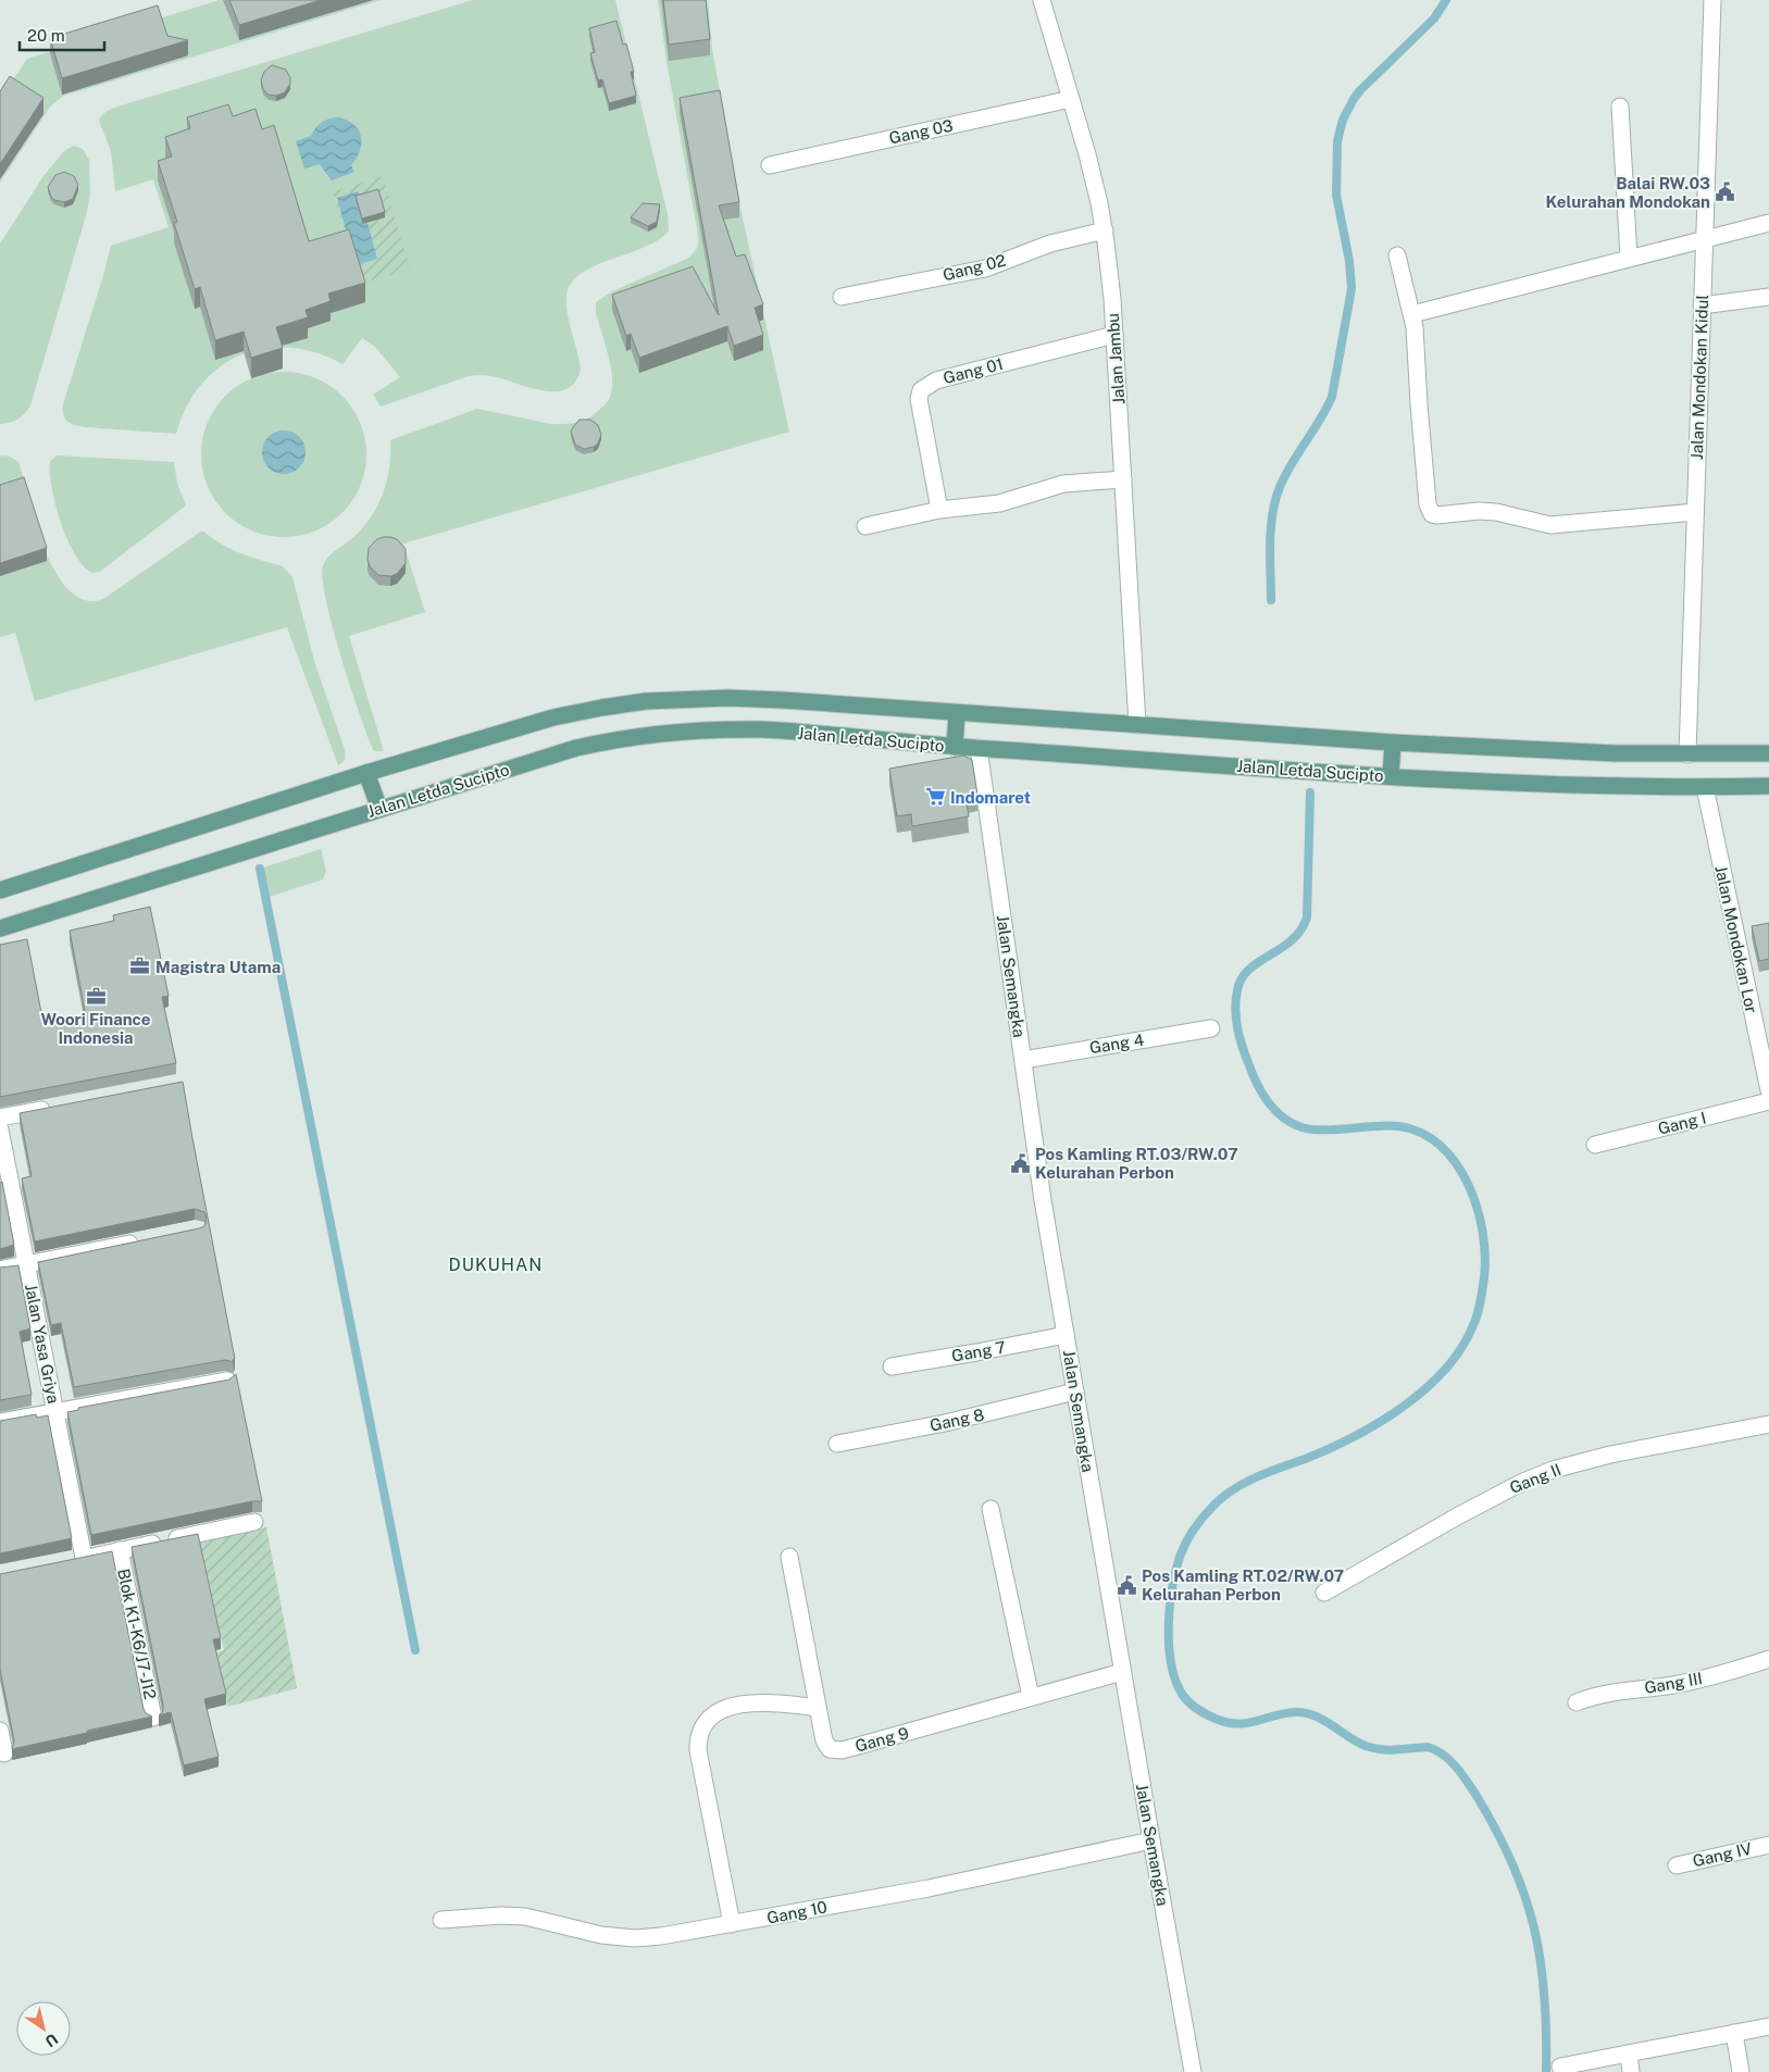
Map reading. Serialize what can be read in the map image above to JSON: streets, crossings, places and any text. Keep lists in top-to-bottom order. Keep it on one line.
{"streets":{"main road":["Jalan Letda Sucipto"],"street":["Gang 03","Gang 02","Jalan Jambu","Gang 01","Jalan Mondokan Kidul","Jalan Mondokan Lor","Jalan Semangka","Gang 4","Gang I","Jalan Yasa Griya","Gang 7","Gang 8","Gang II","Blok K1-K6/J7-J12","Gang III","Gang 9","Gang IV","Gang 10"]},"crossings":[["Gang 03","Jalan Jambu"],["Gang 02","Jalan Jambu"],["Jalan Jambu","Gang 01"],["Jalan Jambu","Jalan Letda Sucipto"],["Jalan Mondokan Kidul","Jalan Letda Sucipto"],["Jalan Letda Sucipto","Jalan Mondokan Lor"],["Jalan Letda Sucipto","Jalan Semangka"],["Jalan Semangka","Gang 4"],["Jalan Semangka","Gang 7"],["Jalan Semangka","Gang 8"],["Jalan Semangka","Gang 9"],["Jalan Semangka","Gang 10"]],"districts":["DUKUHAN"],"places":{"public building":["Balai RW.03 Kelurahan Mondokan","Pos Kamling RT.03/RW.07 Kelurahan Perbon","Pos Kamling RT.02/RW.07 Kelurahan Perbon"],"supermarket":["Indomaret"],"office":["Magistra Utama","Woori Finance Indonesia"]},"scale_bar":"20 m","north":"bottom right"}
